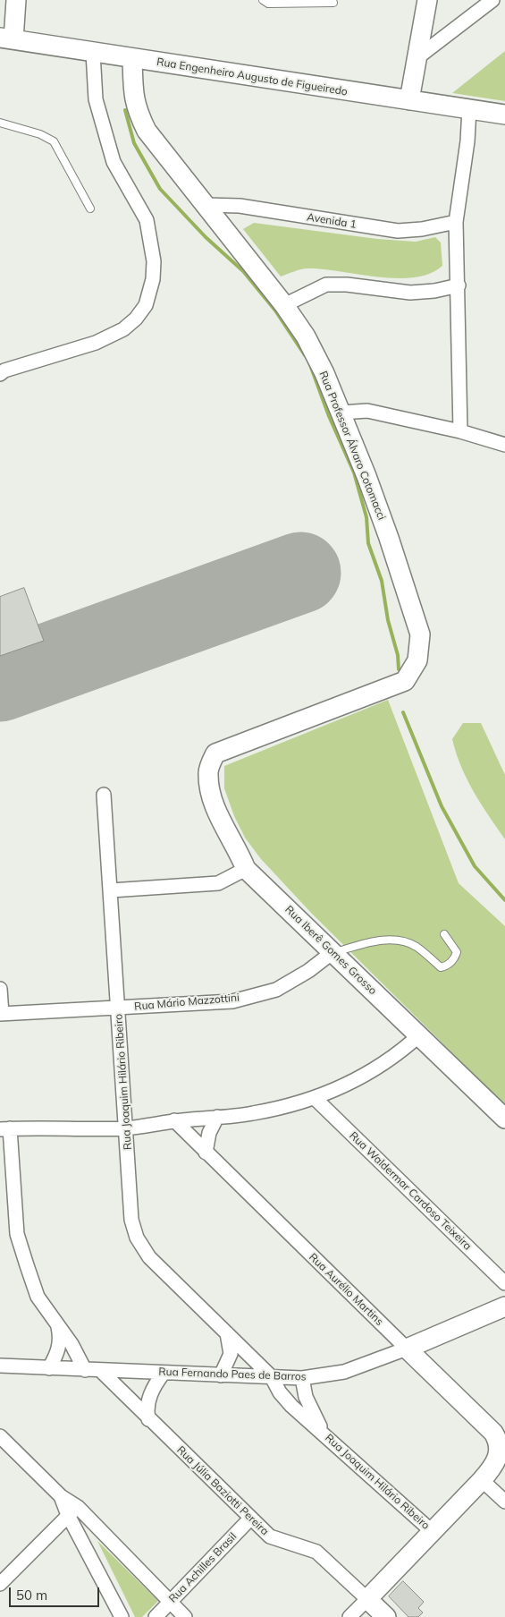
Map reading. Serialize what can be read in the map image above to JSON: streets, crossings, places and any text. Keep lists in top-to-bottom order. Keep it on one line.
{"streets":{"street":["Rua Engenheiro Augusto de Figueiredo","Avenida 1","Rua Professor Álvaro Cotomacci","Rua Iberê Gomes Grosso","Rua Mário Mazzottini","Rua Joaquim Hilário Ribeiro","Rua Waldermar Cardoso Teixeira","Rua Aurélio Martins","Rua Fernando Paes de Barros","Rua Júlia Baziotti Pereira","Rua Achilles Brasil"]},"crossings":[["Rua Engenheiro Augusto de Figueiredo","Rua Professor Álvaro Cotomacci"],["Avenida 1","Rua Professor Álvaro Cotomacci"],["Rua Professor Álvaro Cotomacci","Rua Iberê Gomes Grosso"],["Rua Iberê Gomes Grosso","Rua Mário Mazzottini"],["Rua Mário Mazzottini","Rua Joaquim Hilário Ribeiro"],["Rua Joaquim Hilário Ribeiro","Rua Fernando Paes de Barros"],["Rua Aurélio Martins","Rua Fernando Paes de Barros"],["Rua Fernando Paes de Barros","Rua Júlia Baziotti Pereira"],["Rua Júlia Baziotti Pereira","Rua Achilles Brasil"]],"scale_bar":"50 m"}
